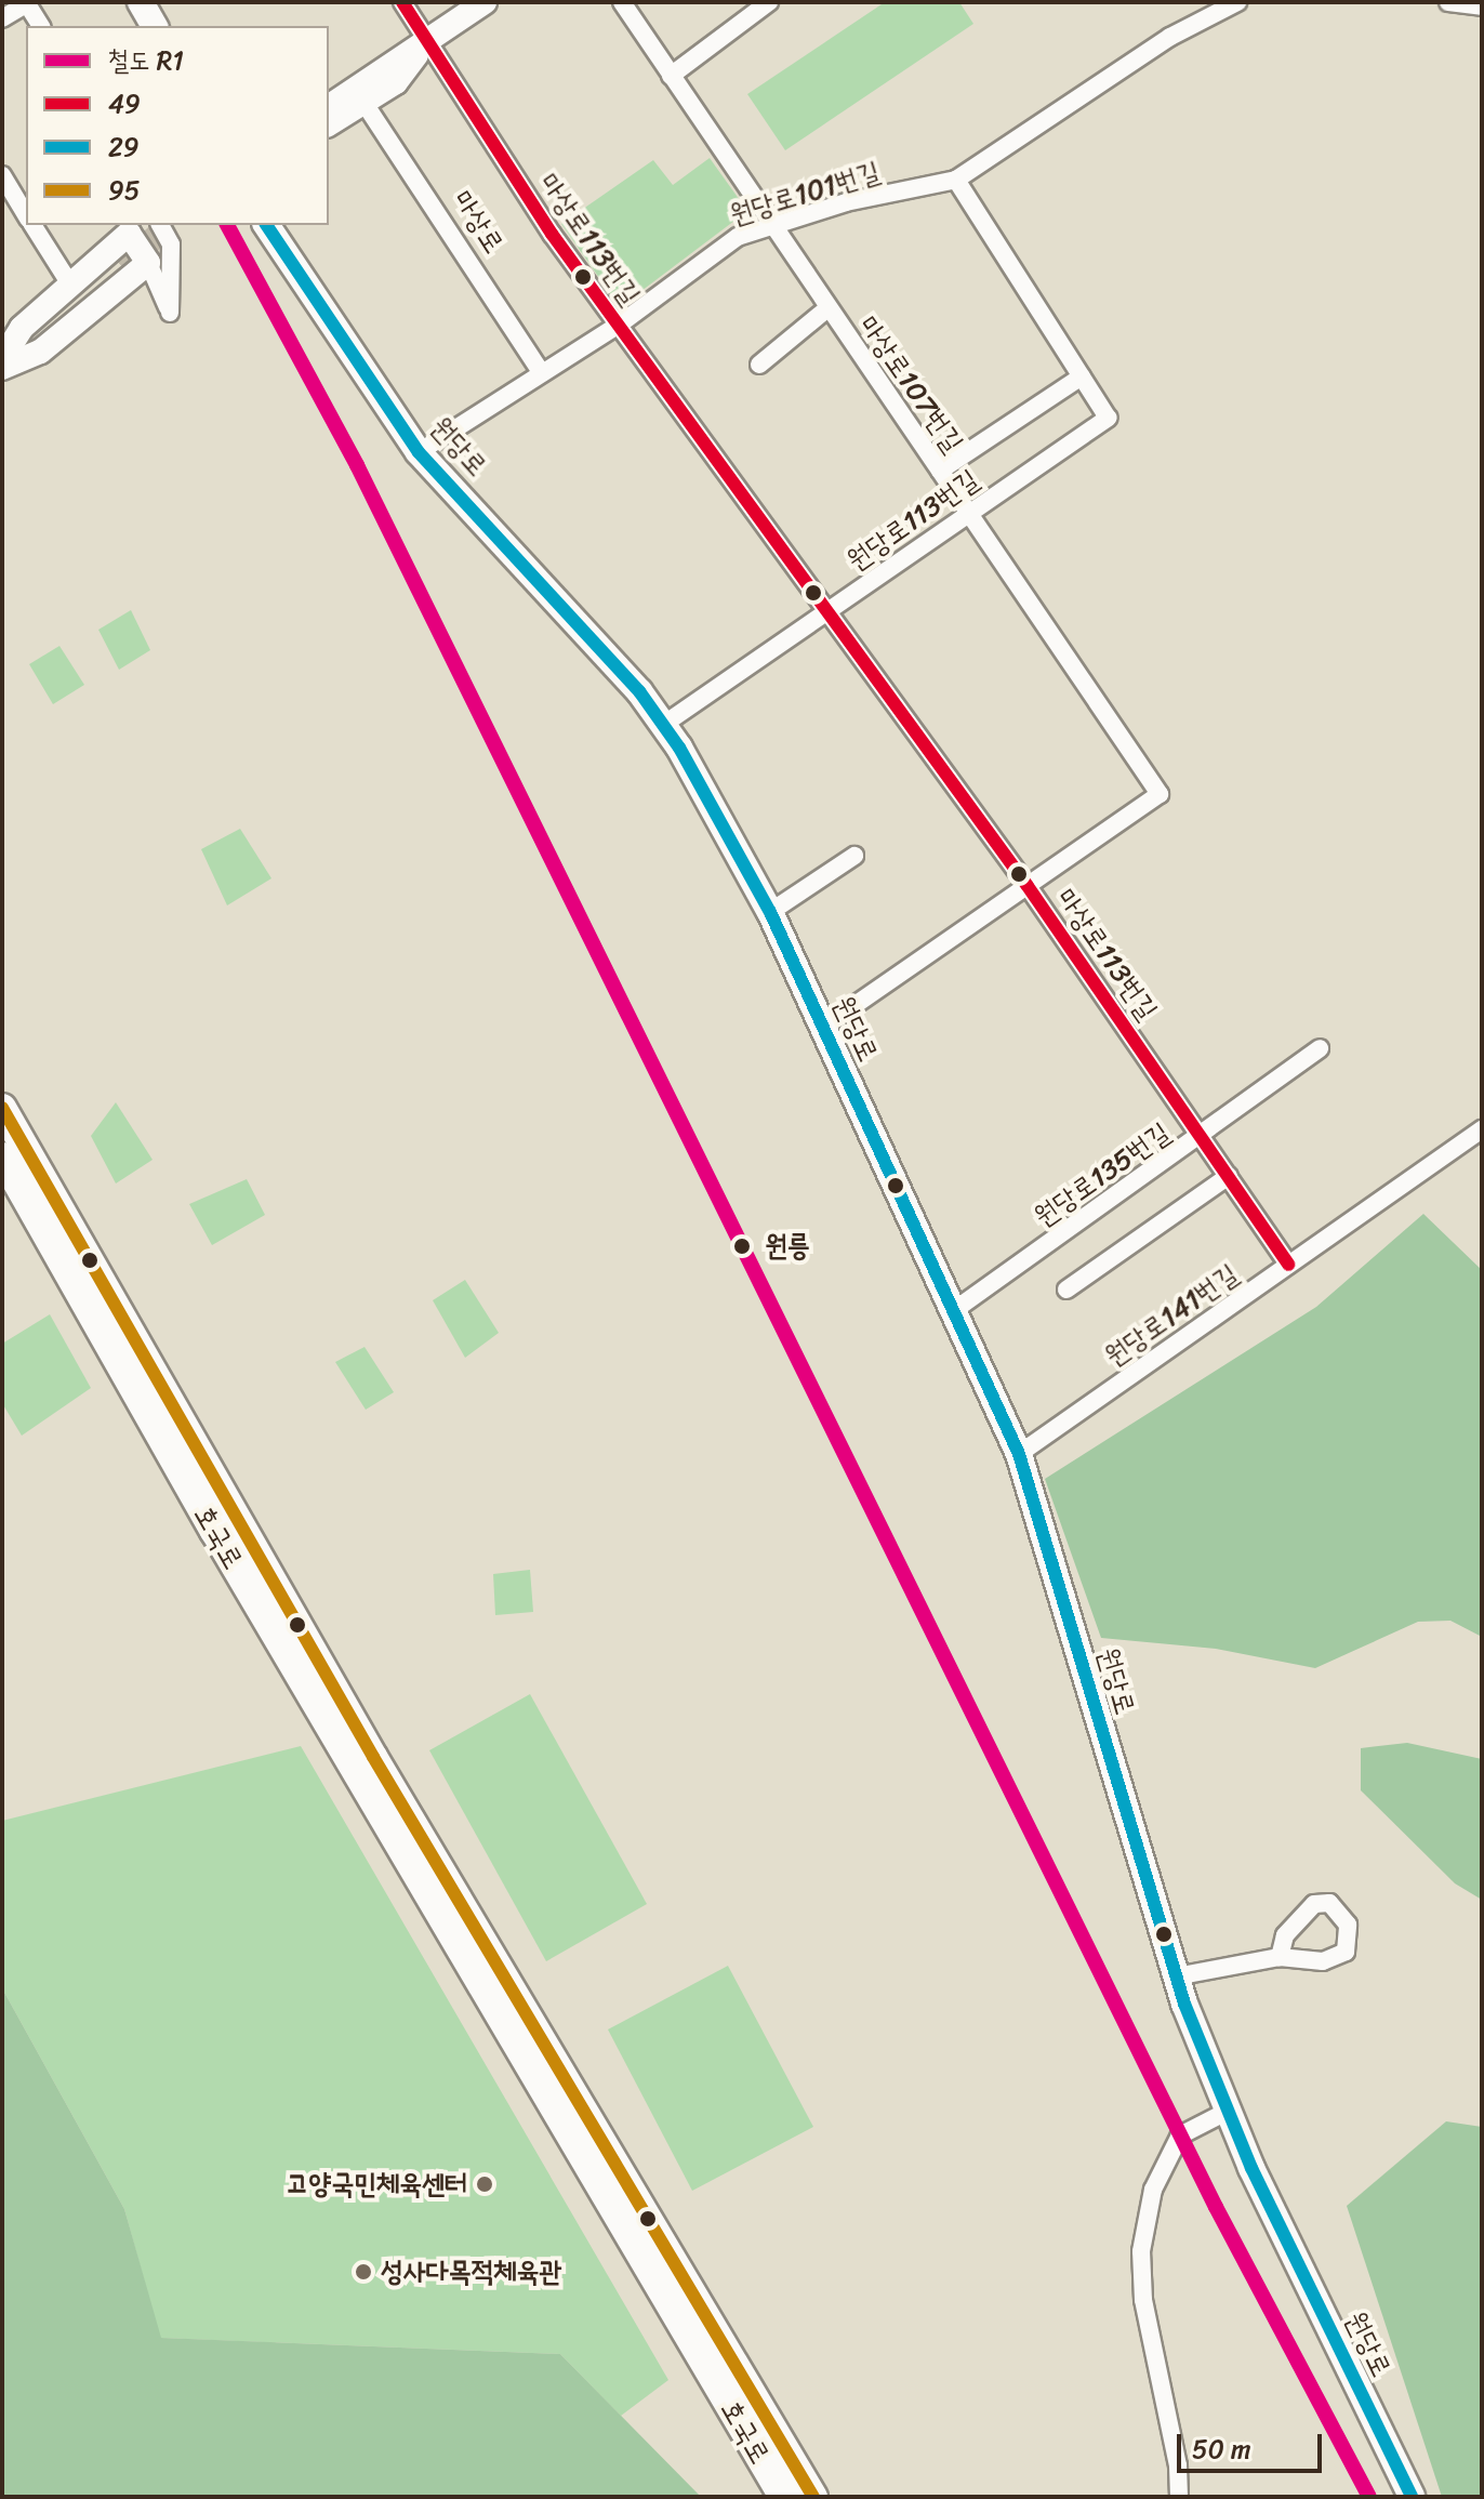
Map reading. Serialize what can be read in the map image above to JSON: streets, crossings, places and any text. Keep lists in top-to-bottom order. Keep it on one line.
{"streets":{"main road":["원당로","호국로"],"street":["원당로101번길","마상로","마상로113번길","마상로107번길","원당로113번길","원당로135번길","원당로141번길"]},"crossings":[["원당로101번길","마상로"],["원당로101번길","마상로113번길"],["원당로101번길","마상로107번길"],["원당로101번길","원당로"],["마상로113번길","마상로107번길"],["마상로113번길","원당로113번길"],["마상로113번길","원당로135번길"],["마상로113번길","원당로141번길"],["마상로107번길","원당로113번길"],["원당로","원당로113번길"],["원당로","원당로135번길"],["원당로","원당로141번길"]],"places":["원릉","고양국민체육센터","성사다목적체육관"],"lines":["transit line 49","rail line R1","transit line 29","transit line 95"],"legend":["철도 R1","49","29","95"],"scale_bar":"50 m"}
